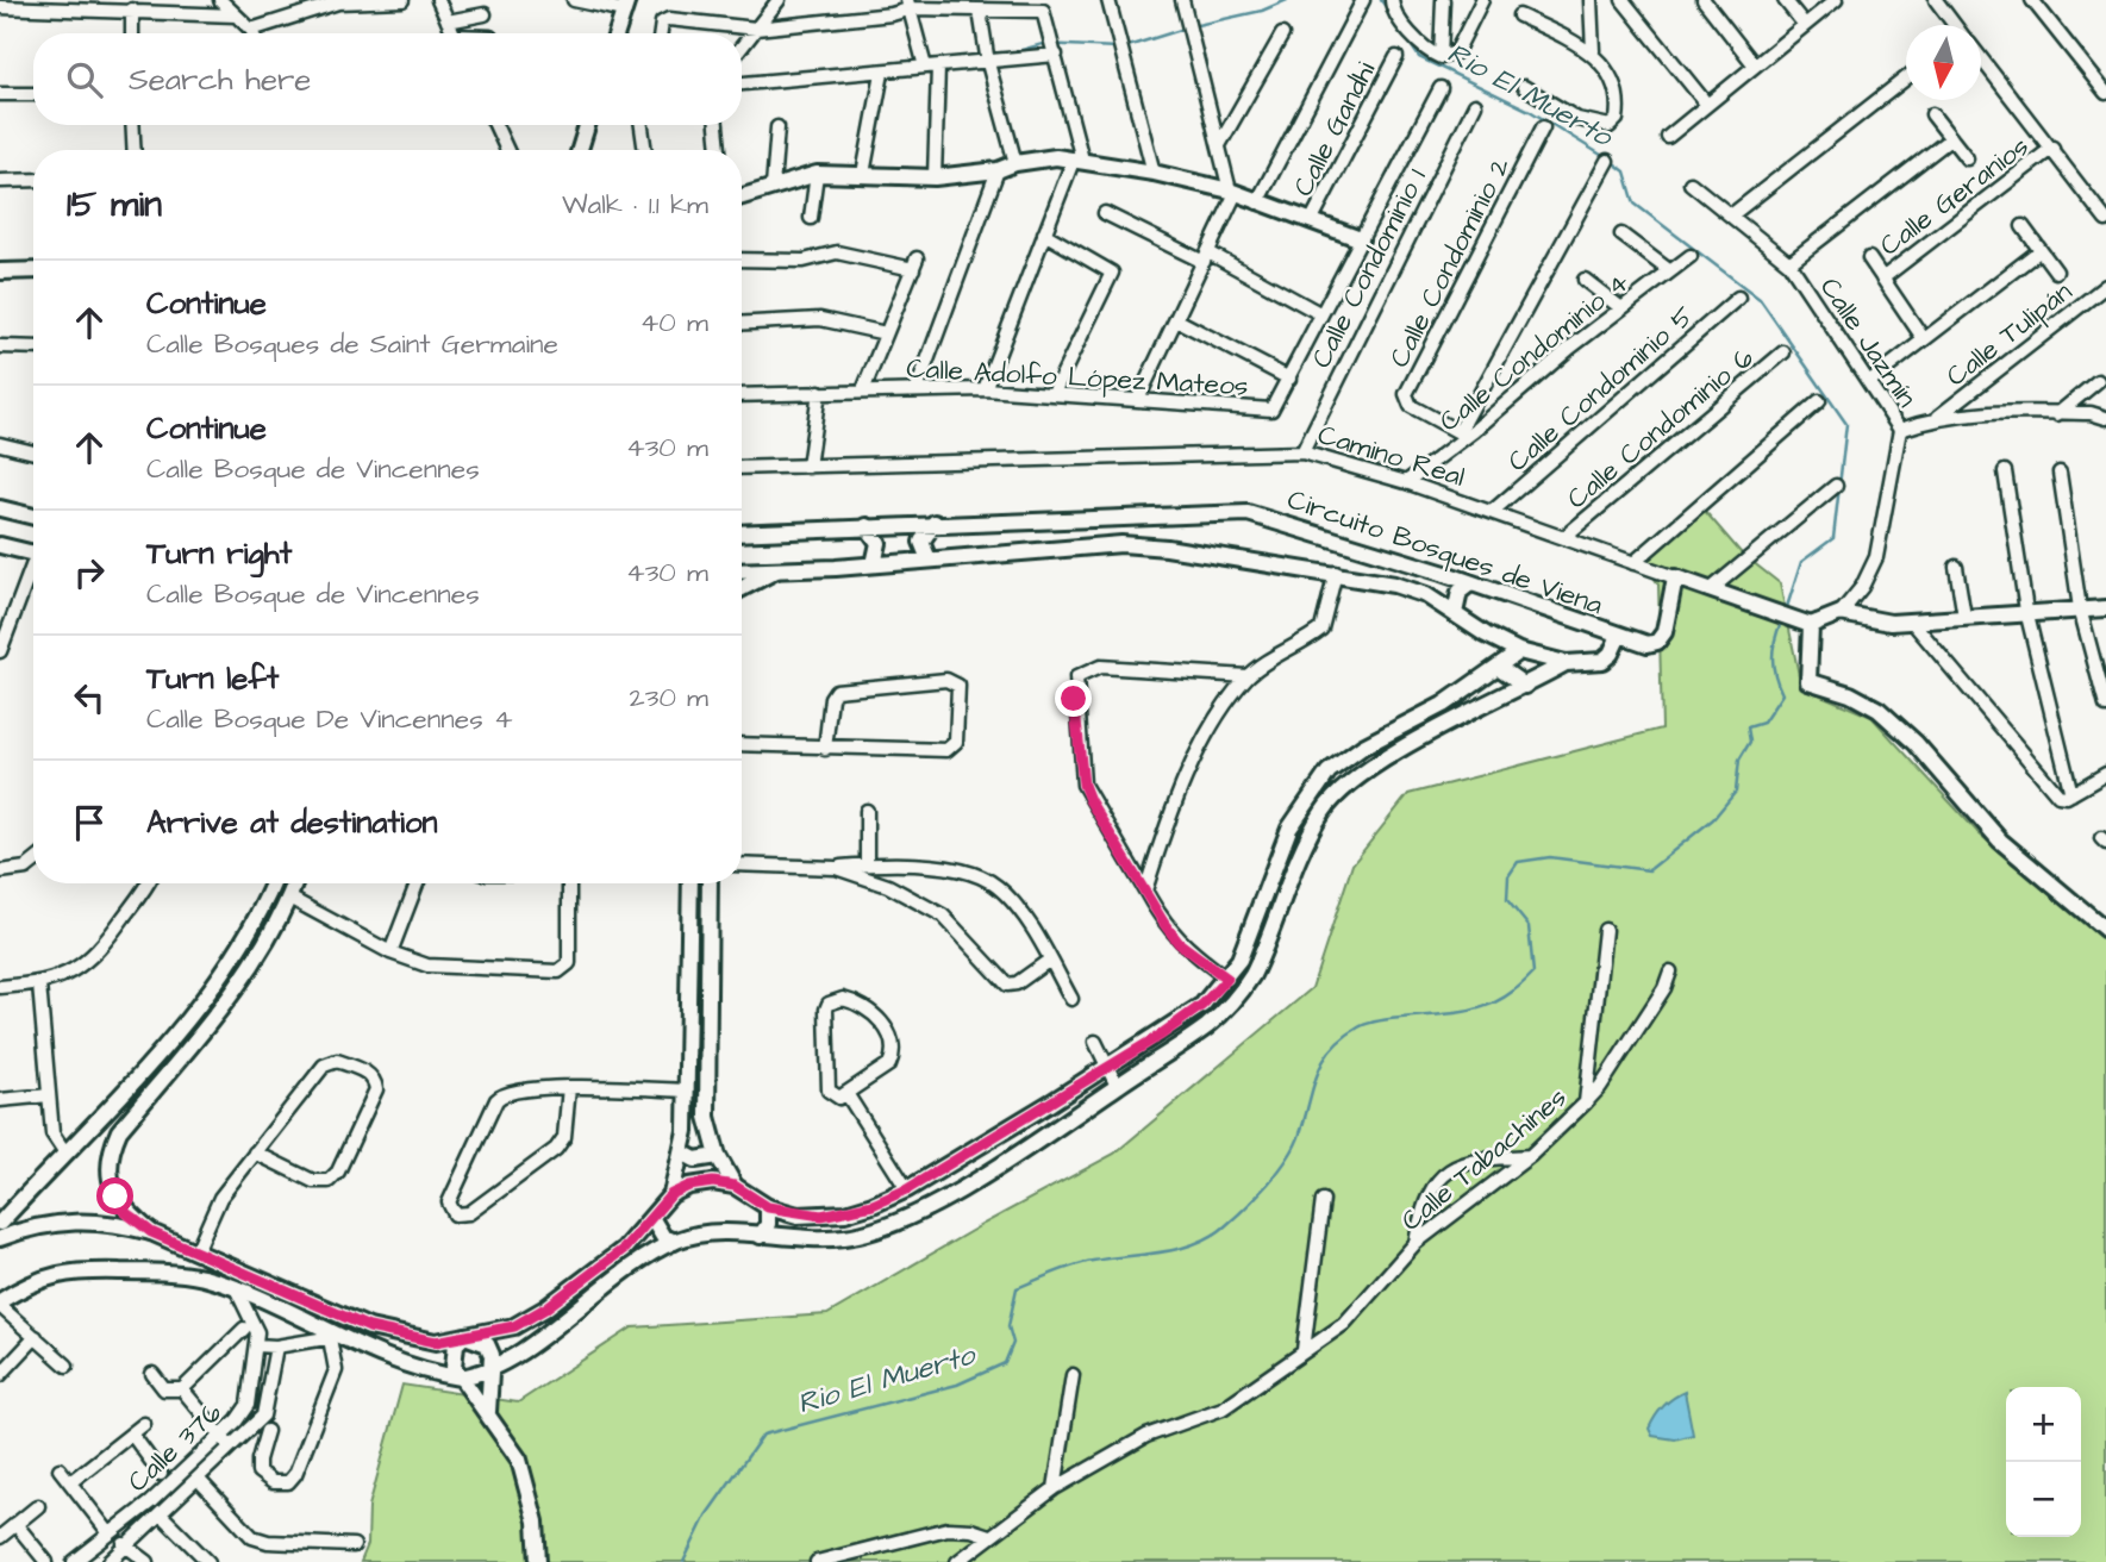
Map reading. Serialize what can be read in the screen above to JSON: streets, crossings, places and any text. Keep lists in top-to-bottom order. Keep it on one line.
{"streets":{"main road":["Camino Real","Circuito Bosques de Viena"],"street":["Calle Gandhi","Calle Geranios","Calle Condominio 2","Calle Condominio 1","Calle Tulipán","Calle Jazmín","Calle Condominio 4","Calle Adolfo López Mateos","Calle Condominio 5","Calle Condominio 6","Calle Tabachines","Calle 376"]},"crossings":[["Calle Condominio 2","Calle Condominio 4"],["Calle Condominio 1","Camino Real"],["Calle Condominio 4","Camino Real"],["Calle Condominio 5","Camino Real"],["Calle Condominio 6","Camino Real"]],"water":["Rio El Muerto"],"north":"bottom","page":{"search":"Search here","heading":["15 min","Walk · 1.1 km"],"list":[["Continue","Calle Bosques de Saint Germaine","40 m"],["Continue","Calle Bosque de Vincennes","430 m"],["Turn right","Calle Bosque de Vincennes","430 m"],["Turn left","Calle Bosque De Vincennes 4","230 m"],"Arrive at destination"],"map_buttons":["+","−"]}}
